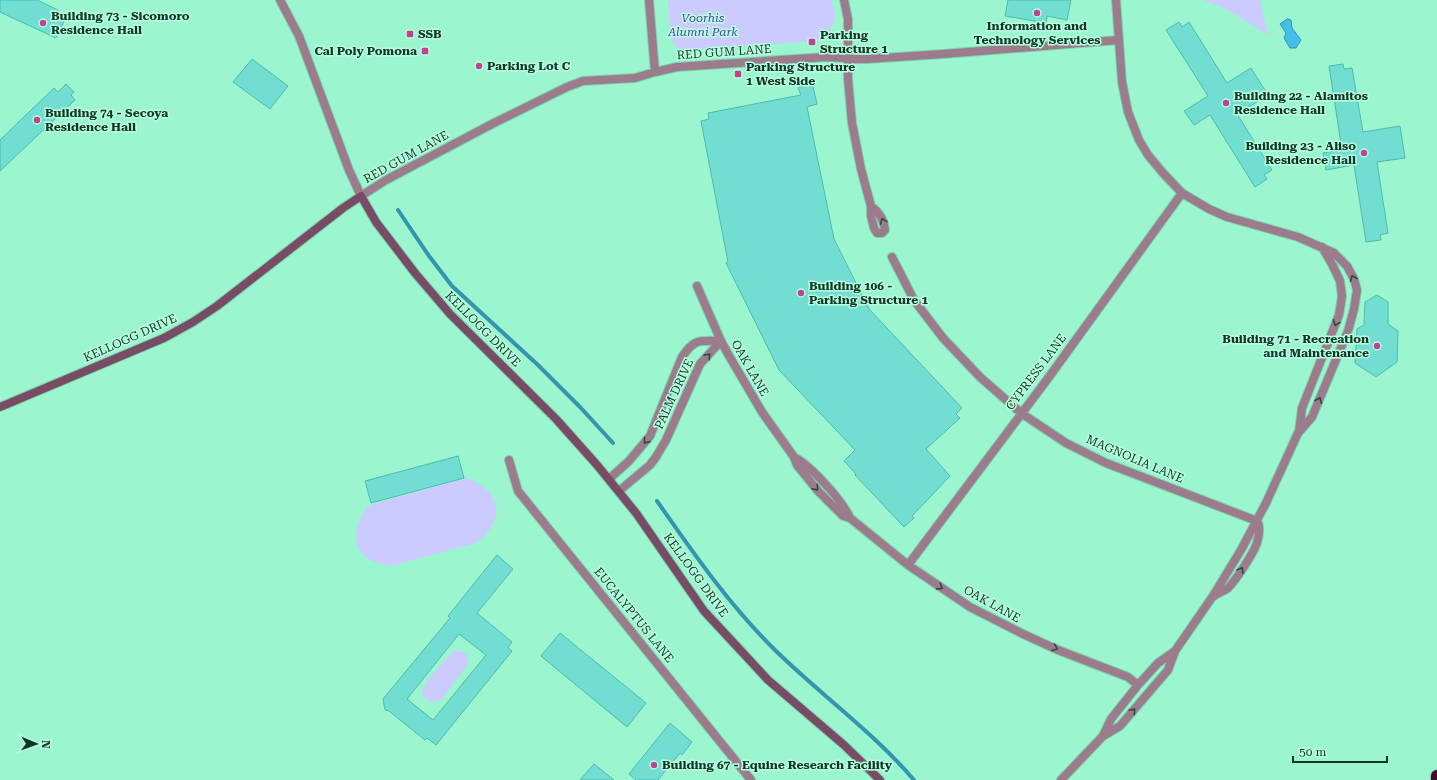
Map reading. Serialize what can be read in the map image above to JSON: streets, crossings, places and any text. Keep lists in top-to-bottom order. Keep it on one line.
{"streets":{"street":["RED GUM LANE","KELLOGG DRIVE","OAK LANE","CYPRESS LANE","PALM DRIVE","MAGNOLIA LANE","EUCALYPTUS LANE"]},"crossings":[["RED GUM LANE","KELLOGG DRIVE"],["KELLOGG DRIVE","PALM DRIVE"],["OAK LANE","CYPRESS LANE"],["OAK LANE","PALM DRIVE"],["CYPRESS LANE","MAGNOLIA LANE"]],"one_way":["OAK LANE"],"parks":["Voorhis Alumni Park"],"places":{"other":["Information and Technology Services","Building 73 - Sicomoro Residence Hall","Parking Lot C","Building 22 - Alamitos Residence Hall","Building 74 - Secoya Residence Hall","Building 23 - Aliso Residence Hall","Building 106 - Parking Structure 1","Building 71 - Recreation and Maintenance","Building 67 - Equine Research Facility"],"transit":["SSB","Parking Structure 1","Cal Poly Pomona","Parking Structure 1 West Side"]},"scale_bar":"50 m","north":"right"}
